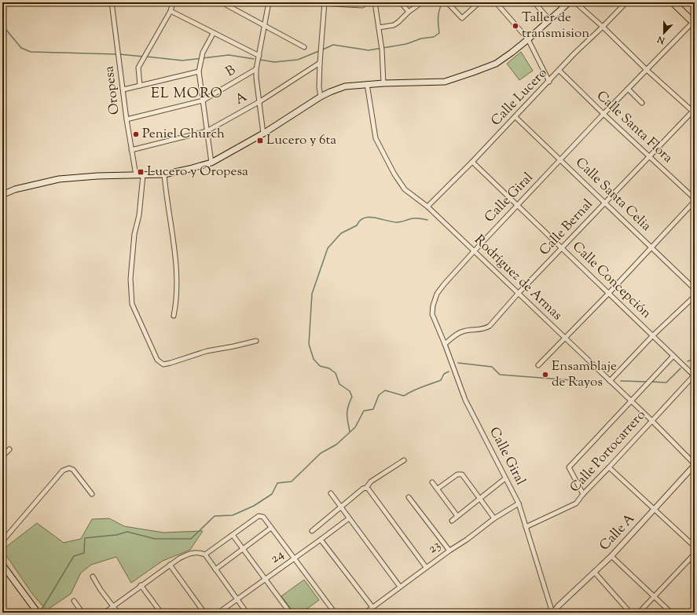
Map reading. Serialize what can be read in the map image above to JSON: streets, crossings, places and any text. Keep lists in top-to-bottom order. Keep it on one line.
{"streets":{"street":["B","Oropesa","Calle Lucero","A","Calle Santa Flora","Calle Santa Celia","Calle Giral","Calle Bernal","Rodríguez de Armas","Calle Concepción","Calle Portocarrero","Calle A","23","24"]},"crossings":[["B","Oropesa"],["Oropesa","A"],["Calle Lucero","Calle Santa Flora"],["Calle Lucero","Calle Santa Celia"],["Calle Lucero","Rodríguez de Armas"],["Calle Lucero","Calle Concepción"],["Calle Santa Flora","Calle Giral"],["Calle Santa Flora","Calle Bernal"],["Calle Santa Celia","Calle Giral"],["Calle Santa Celia","Calle Bernal"],["Calle Giral","Calle Bernal"],["Calle Giral","Rodríguez de Armas"],["Calle Giral","Calle Concepción"],["Calle Giral","Calle Portocarrero"],["Calle Giral","Calle A"],["Calle Giral","23"],["Calle Bernal","Rodríguez de Armas"],["Calle Bernal","Calle Concepción"],["Rodríguez de Armas","Calle Portocarrero"],["Rodríguez de Armas","Calle A"],["Calle Concepción","Calle Portocarrero"]],"districts":["EL MORO"],"places":{"other":["Taller de transmision","Peniel Church","Ensamblaje de Rayos"],"transit":["Lucero y 6ta","Lucero y Oropesa"]},"north":"bottom"}
